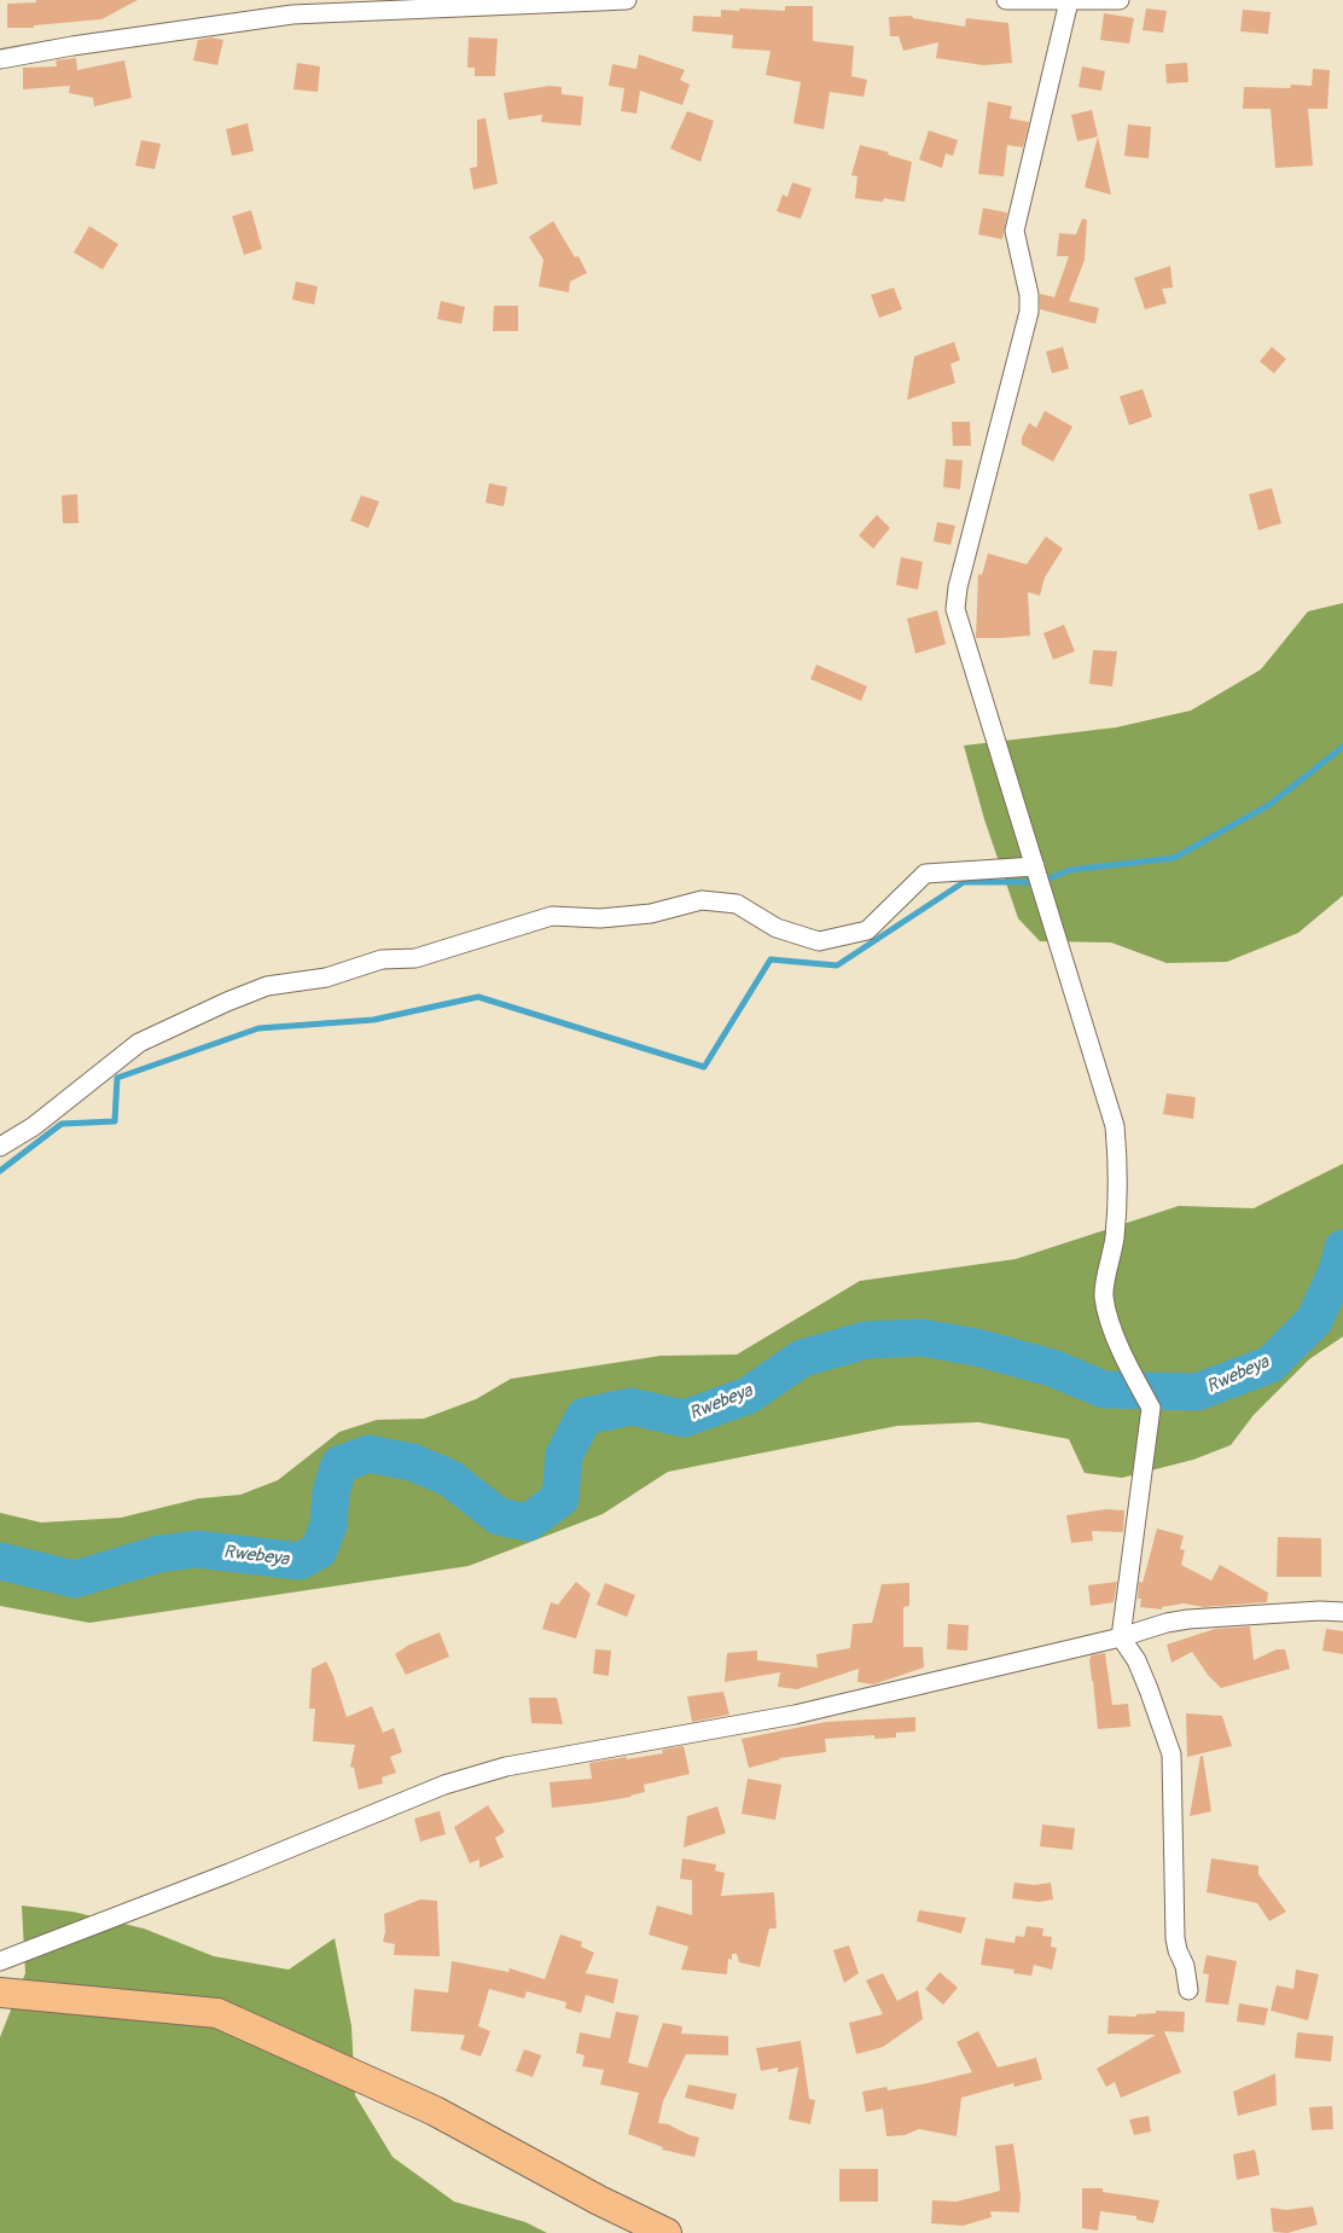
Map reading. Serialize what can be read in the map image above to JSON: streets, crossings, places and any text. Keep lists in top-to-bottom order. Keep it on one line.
{"water":["Rwebeya"]}
